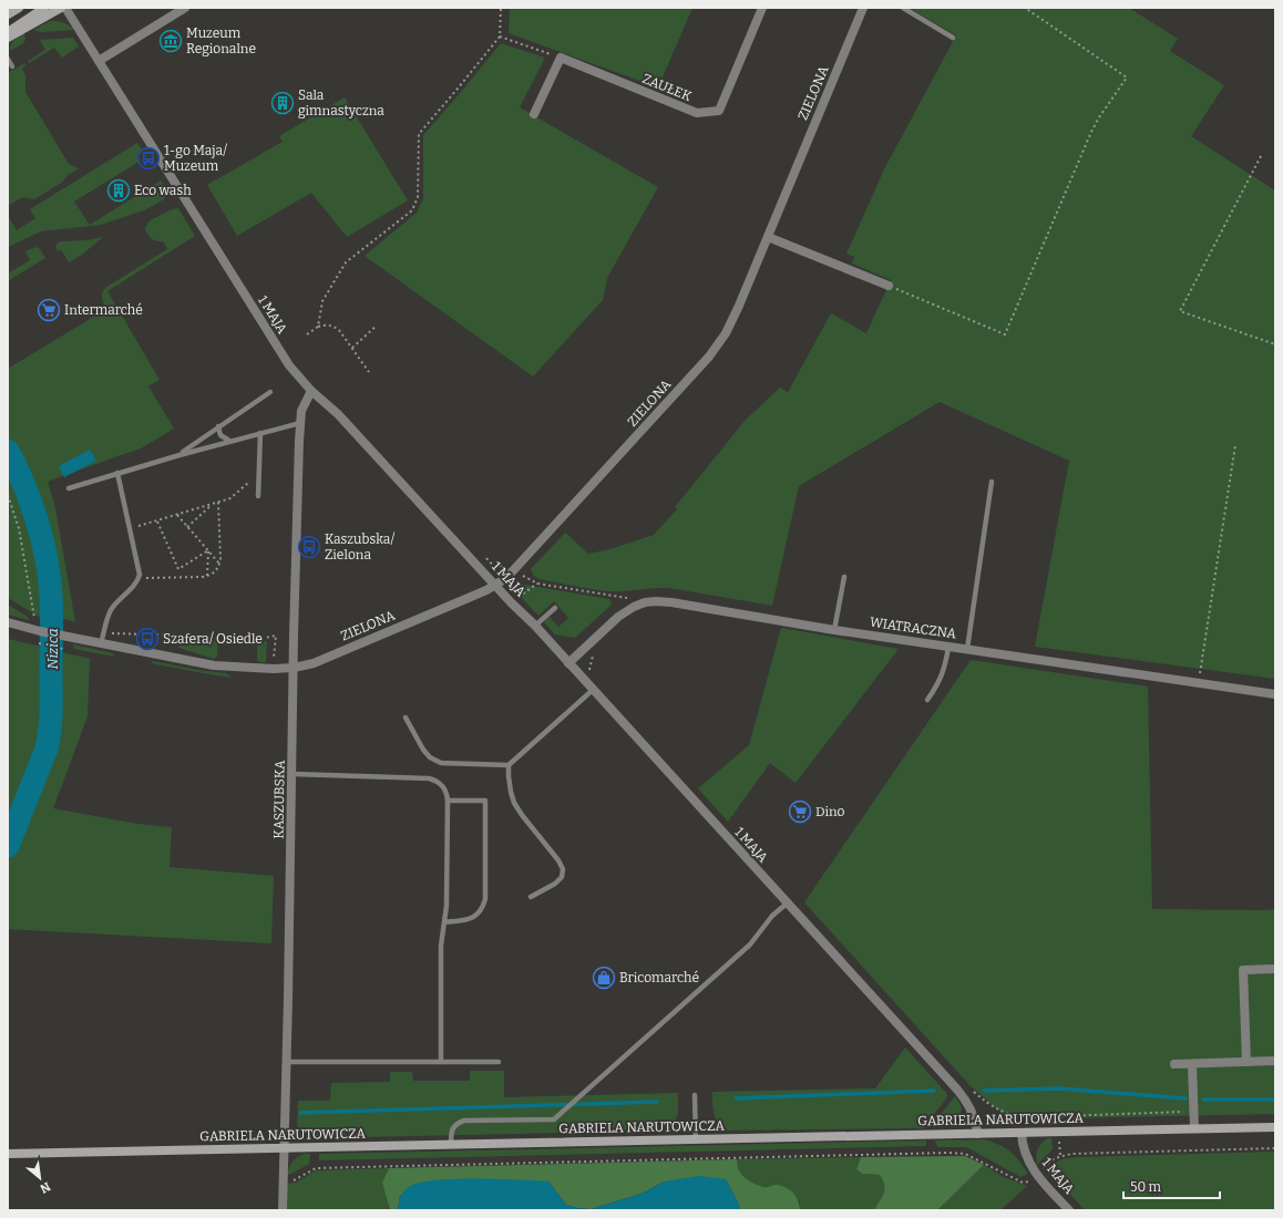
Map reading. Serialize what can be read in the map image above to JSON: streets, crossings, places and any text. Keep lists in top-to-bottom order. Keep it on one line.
{"streets":{"main road":["GABRIELA NARUTOWICZA"],"street":["ZAUŁEK","ZIELONA","1 MAJA","WIATRACZNA","KASZUBSKA"]},"crossings":[["ZIELONA","1 MAJA"],["ZIELONA","KASZUBSKA"],["1 MAJA","WIATRACZNA"],["1 MAJA","KASZUBSKA"],["1 MAJA","GABRIELA NARUTOWICZA"],["KASZUBSKA","GABRIELA NARUTOWICZA"]],"water":["Nizica"],"places":{"museum":["Muzeum Regionalne"],"building":["Sala gimnastyczna","Eco wash"],"bus stop":["1-go Maja/ Muzeum","Kaszubska/ Zielona","Szafera/ Osiedle"],"supermarket":["Intermarché","Dino"],"shop":["Bricomarché"]},"scale_bar":"50 m","north":"bottom right"}
